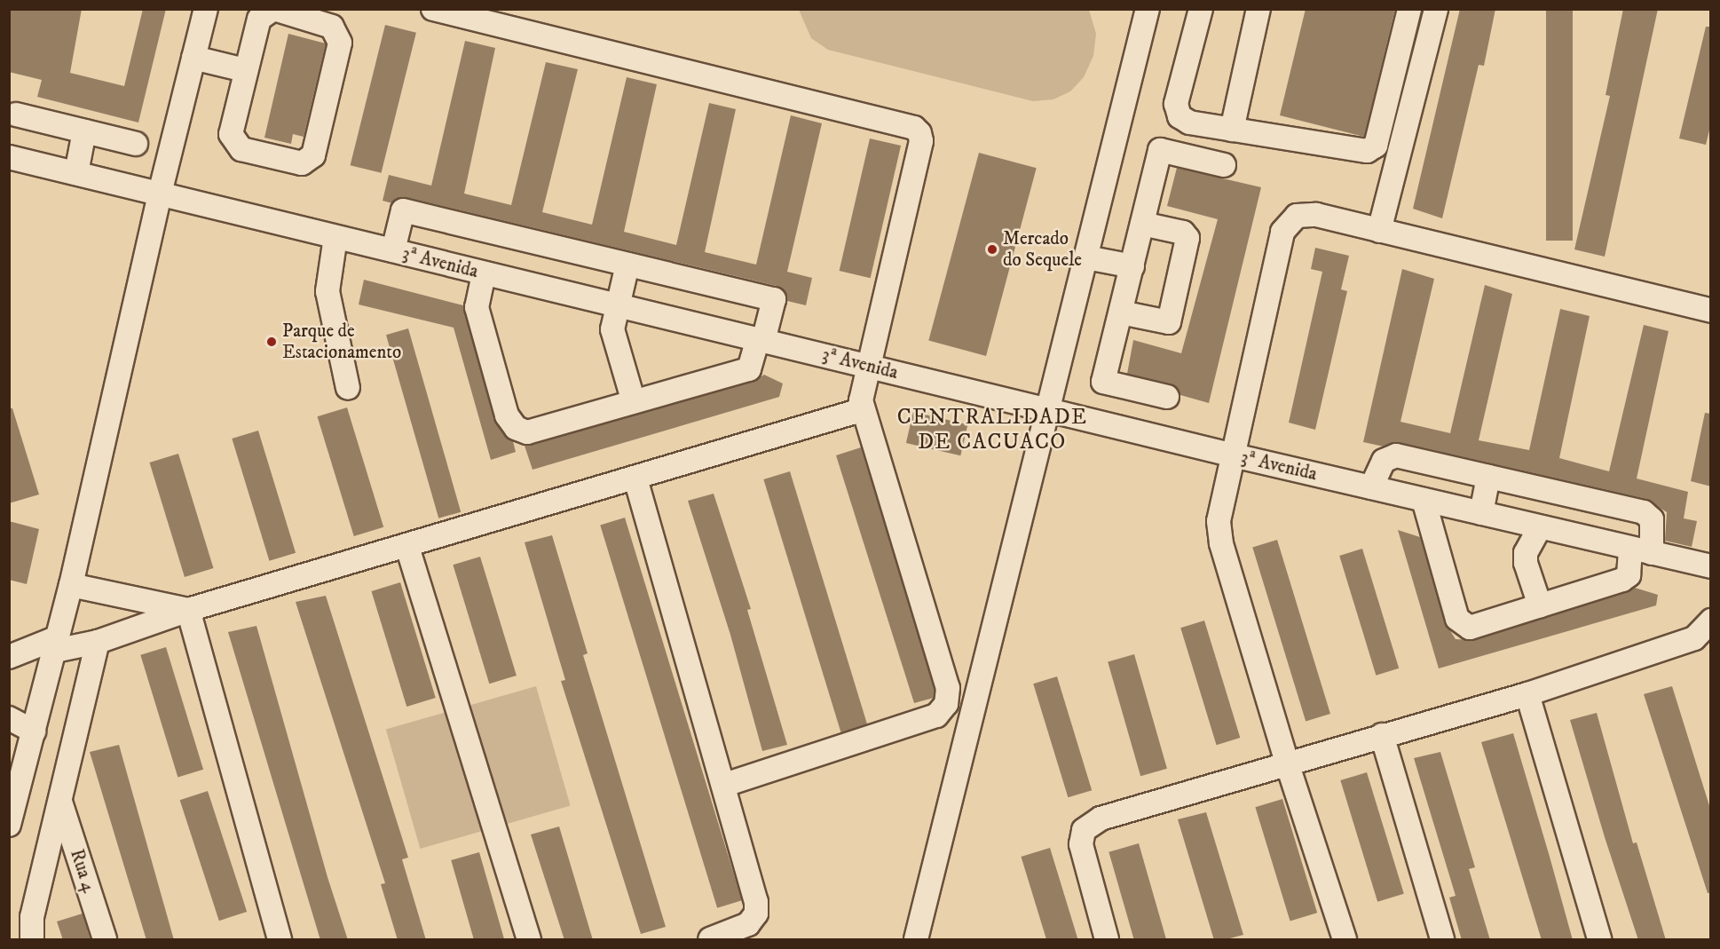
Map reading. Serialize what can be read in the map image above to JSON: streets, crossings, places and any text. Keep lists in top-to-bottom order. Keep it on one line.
{"streets":{"street":["3ª Avenida","Rua 4"]},"districts":["CENTRALIDADE DE CACUACO"],"places":["Mercado do Sequele","Parque de Estacionamento"]}
